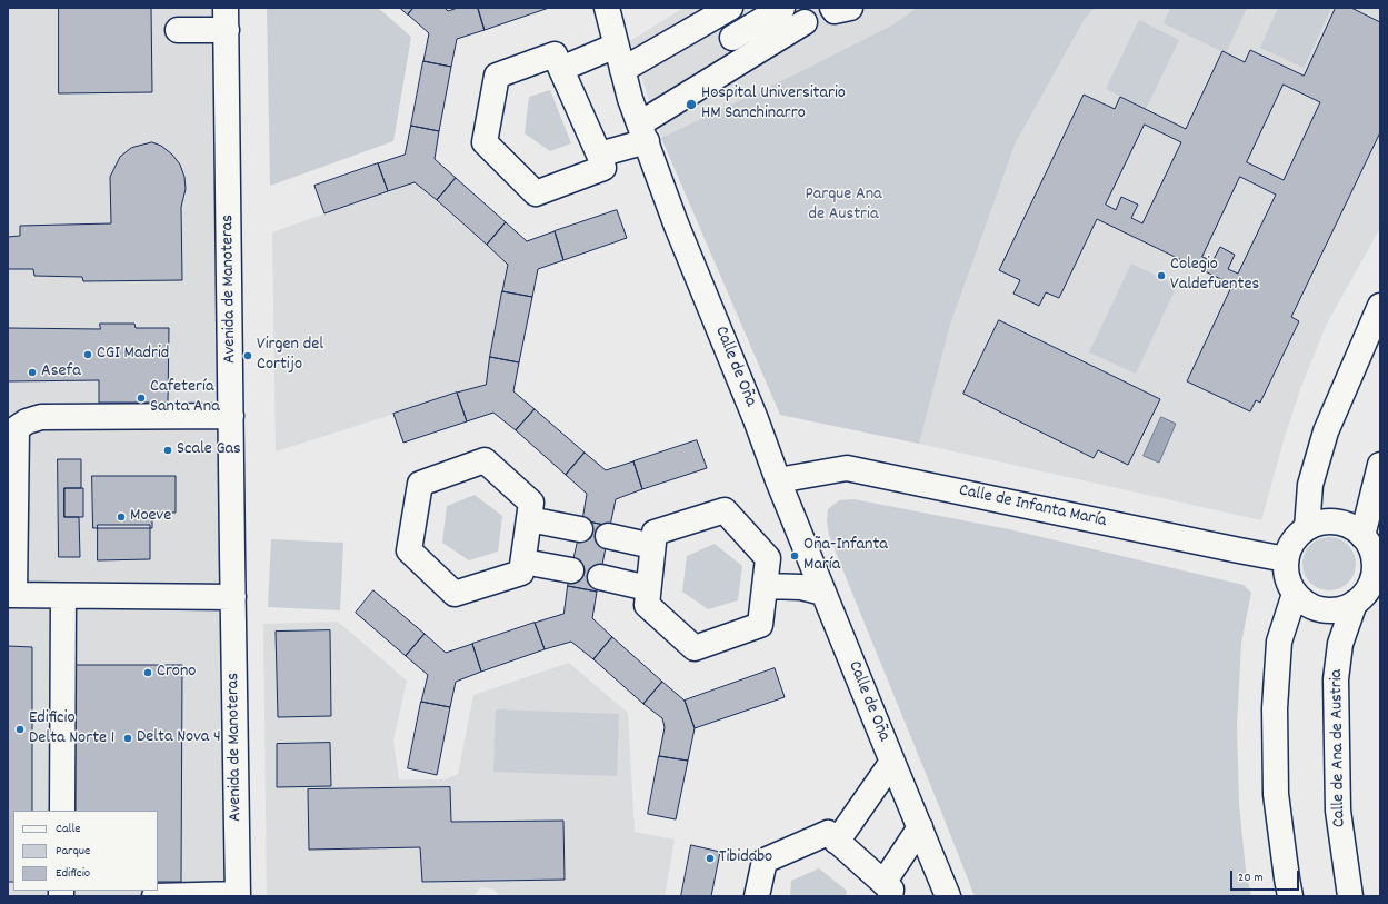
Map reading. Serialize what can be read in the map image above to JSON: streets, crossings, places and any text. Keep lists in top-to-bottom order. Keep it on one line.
{"streets":{"street":["Avenida de Manoteras","Calle de Oña","Calle de Infanta María","Calle de Ana de Austria"]},"crossings":[["Calle de Oña","Calle de Infanta María"],["Calle de Infanta María","Calle de Ana de Austria"]],"parks":["Parque Ana de Austria"],"places":["Hospital Universitario HM Sanchinarro","Colegio Valdefuentes","CGI Madrid","Virgen del Cortijo","Asefa","Cafetería Santa Ana","Scale Gas","Moeve","Oña-Infanta María","Crono","Edificio Delta Norte 1","Delta Nova 4","Tibidabo"],"legend":["Calle","Parque","Edificio"],"scale_bar":"20 m"}
